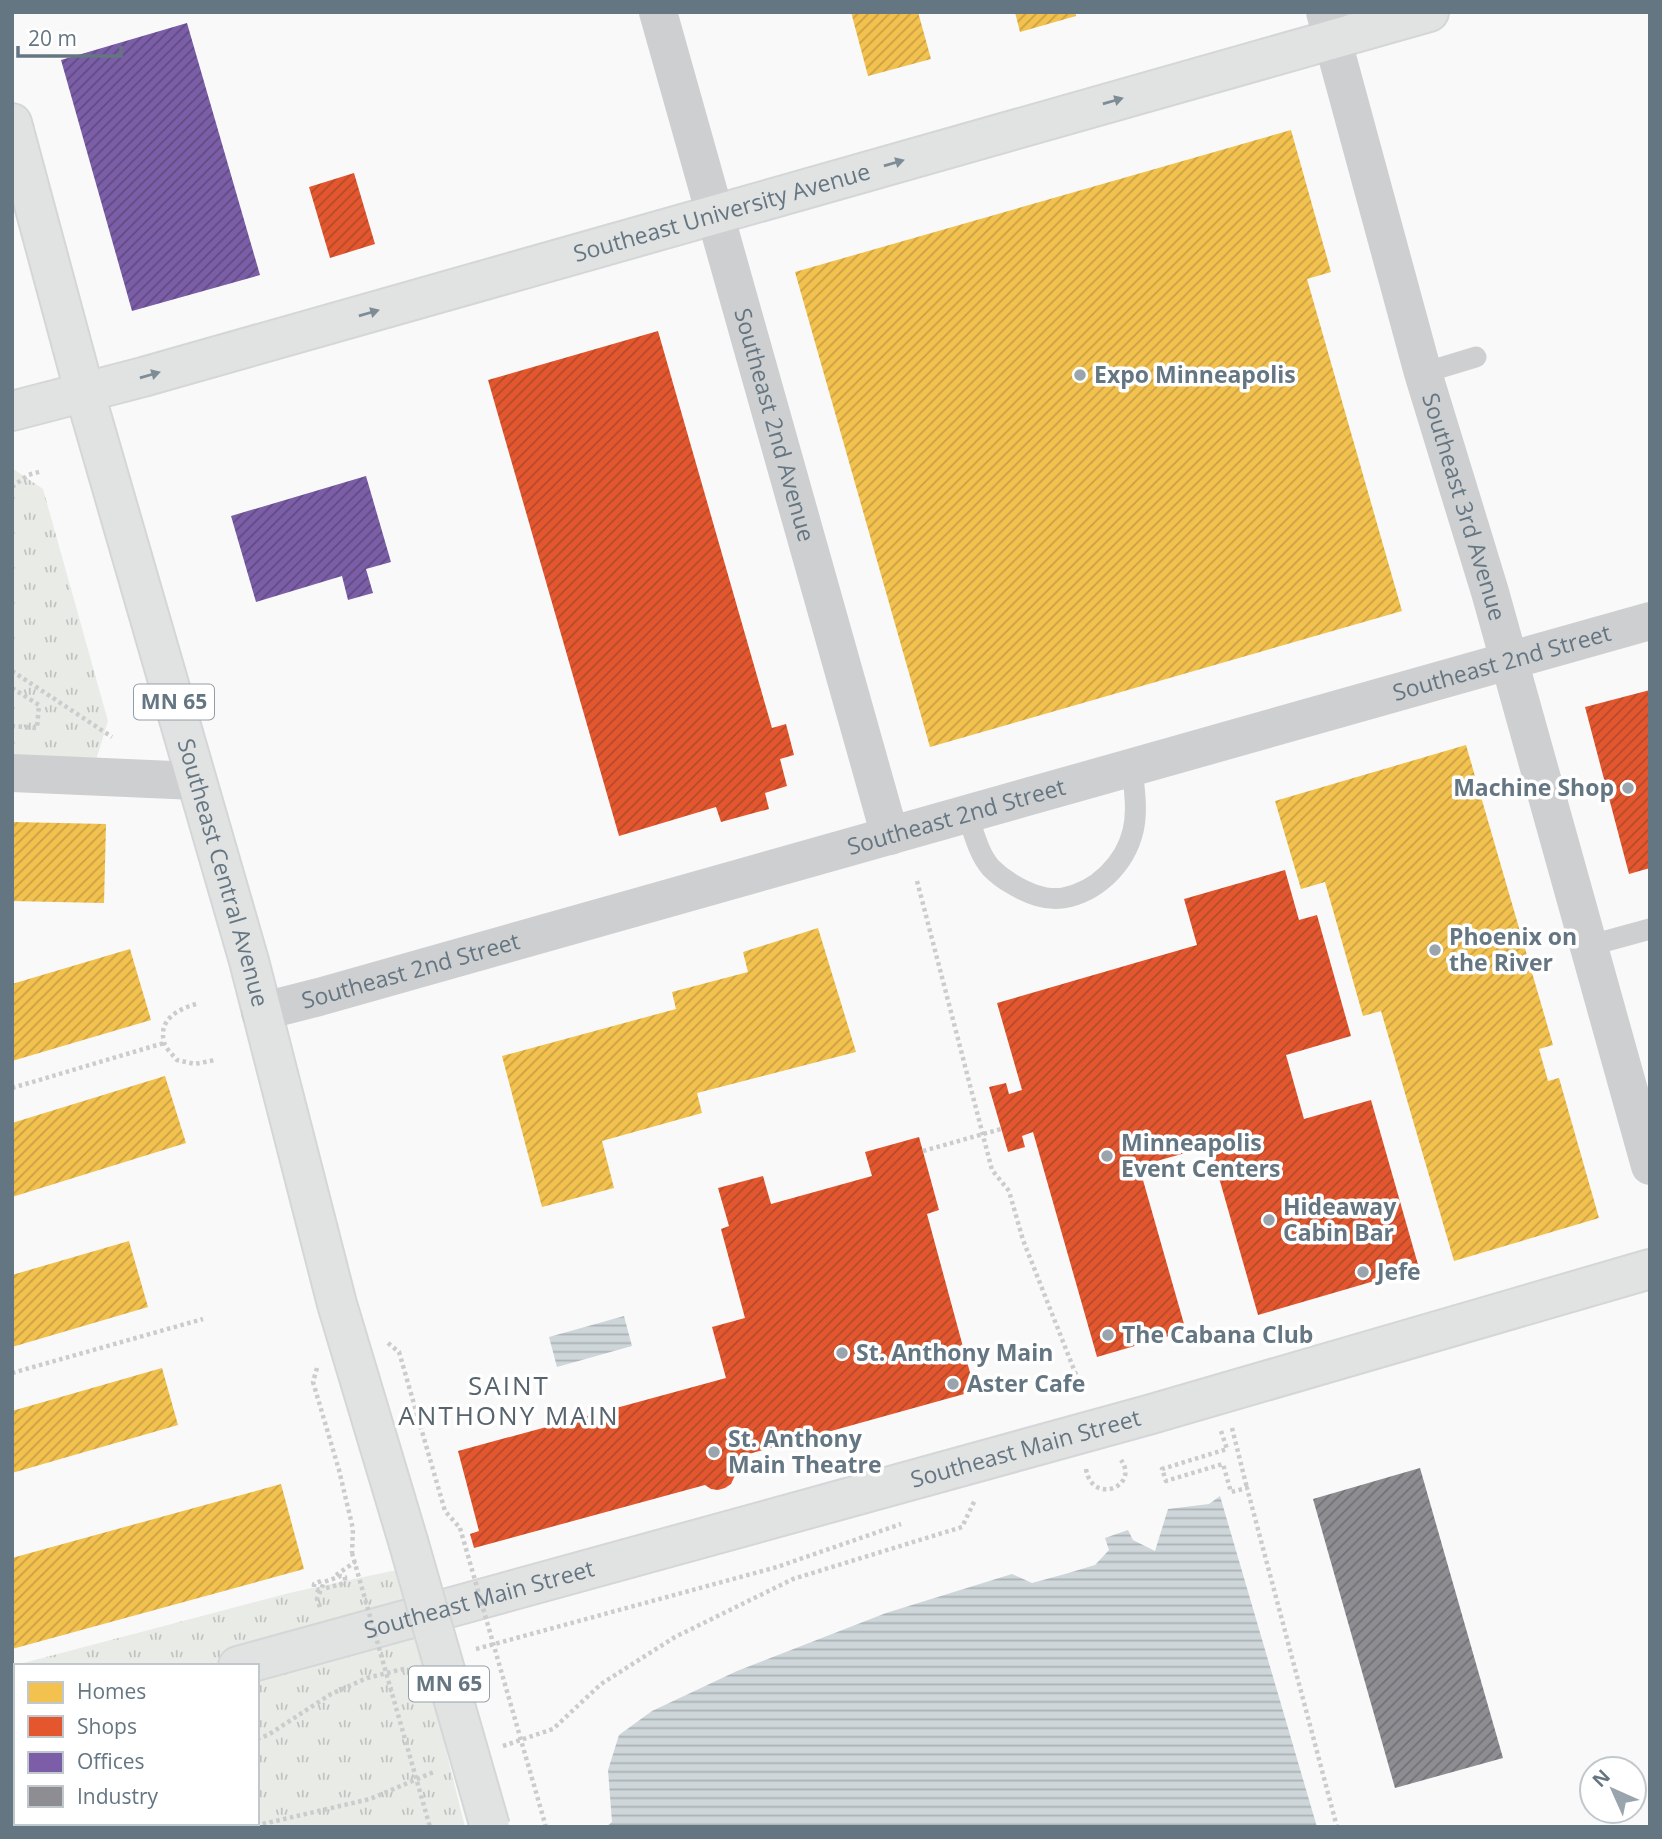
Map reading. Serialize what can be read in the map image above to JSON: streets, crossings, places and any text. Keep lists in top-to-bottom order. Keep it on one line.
{"streets":{"main road":["Southeast University Avenue","MN 65","Southeast Central Avenue","Southeast Main Street"],"street":["Southeast 2nd Avenue","Southeast 3rd Avenue","Southeast 2nd Street"]},"crossings":[["Southeast University Avenue","Southeast 2nd Avenue"],["Southeast University Avenue","Southeast 3rd Avenue"],["Southeast University Avenue","Southeast Central Avenue"],["Southeast 2nd Avenue","Southeast 2nd Street"],["Southeast 3rd Avenue","Southeast 2nd Street"],["Southeast 2nd Street","Southeast Central Avenue"]],"one_way":["Southeast University Avenue"],"districts":["SAINT ANTHONY MAIN"],"places":["Expo Minneapolis","Machine Shop","Phoenix on the River","Minneapolis Event Centers","Hideaway Cabin Bar","Jefe","The Cabana Club","St. Anthony Main","Aster Cafe","St. Anthony Main Theatre"],"legend":["Homes","Shops","Offices","Industry"],"scale_bar":"20 m","north":"top left"}
